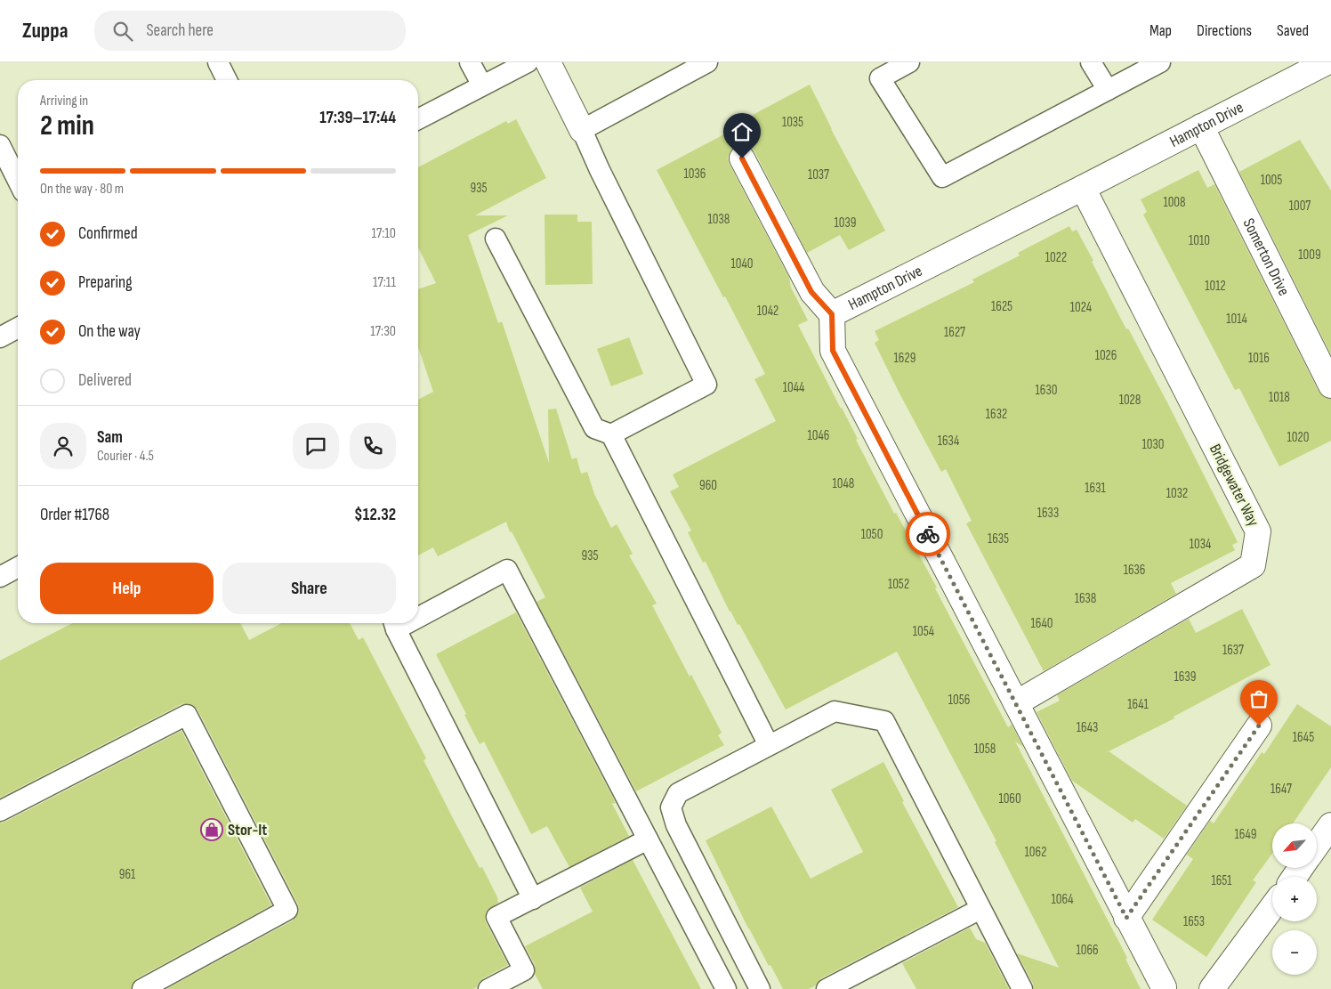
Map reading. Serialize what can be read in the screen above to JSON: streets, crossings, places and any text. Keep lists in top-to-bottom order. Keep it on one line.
{"streets":{"street":["Hampton Drive","Somerton Drive","Bridgewater Way"]},"crossings":[["Hampton Drive","Somerton Drive"],["Hampton Drive","Bridgewater Way"]],"places":{"shop":["Stor-It"]},"house_numbers":["1035","1036","1037","1005","935","1008","1007","1038","1039","1010","1009","1022","1040","1012","1625","1024","1042","1014","1627","1026","1629","1016","1044","1630","1018","1028","1632","1046","1020","1634","1030","1048","960","1631","1032","1633","1050","1635","1034","935","1636","1052","1638","1640","1054","1637","1639","1056","1641","1643","1645","1058","1647","1060","1649","1062","961","1651","1064","1653","1066"],"north":"bottom left","page":{"header":"Zuppa","search":"Search here","nav":["Map","Directions","Saved"],"heading":["2 min","Arriving in","17:39–17:44"],"panel":["Sam","Courier · 4.5","Order #1768","$12.32"],"bar":"On the way · 80 m","list":[["Confirmed","17:10"],["Preparing","17:11"],["On the way","17:30"],"Delivered"],"buttons":["Help","Share"],"map_buttons":["+","−"]}}
